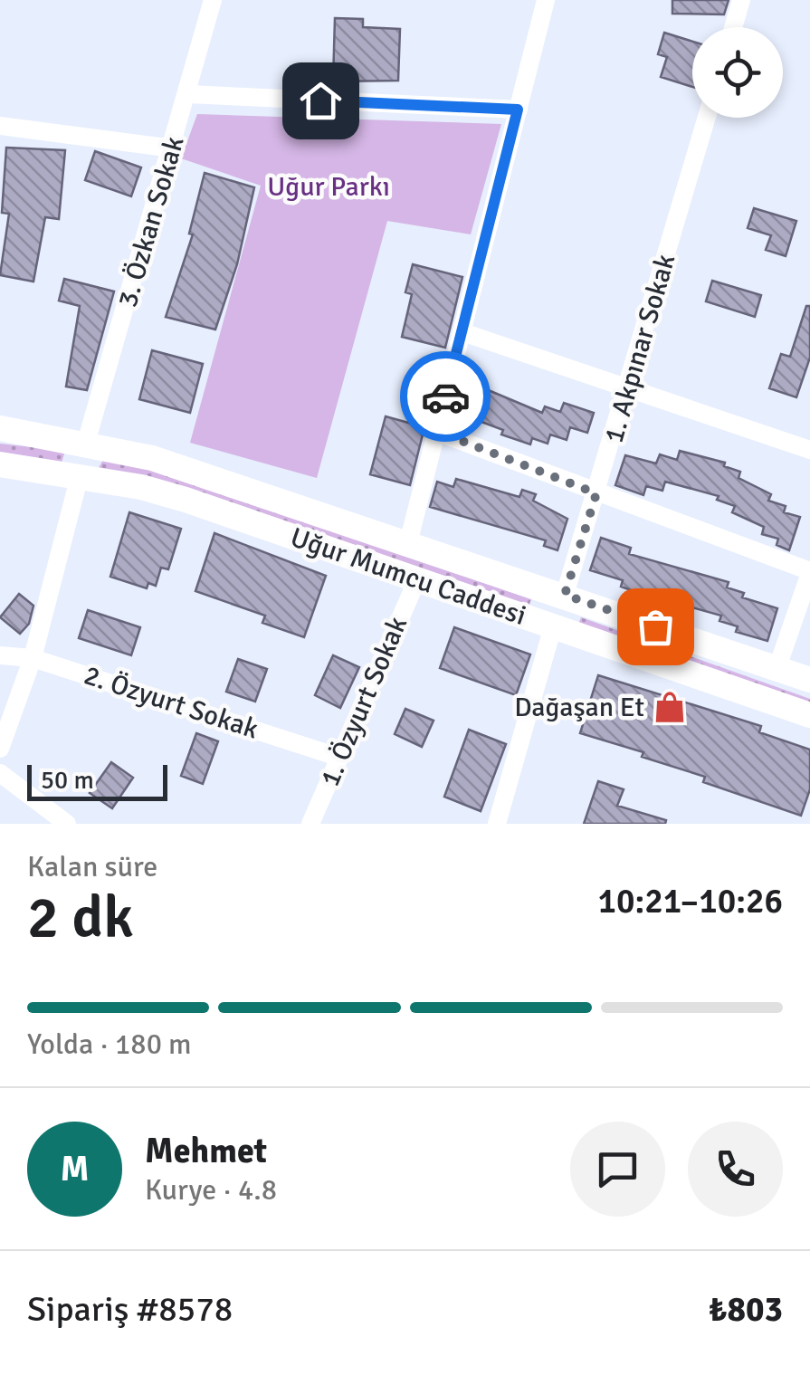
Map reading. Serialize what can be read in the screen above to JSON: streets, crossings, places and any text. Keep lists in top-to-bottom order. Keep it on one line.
{"streets":{"street":["3. Özkan Sokak","1. Akpınar Sokak","Uğur Mumcu Caddesi","1. Özyurt Sokak","2. Özyurt Sokak"]},"crossings":[["3. Özkan Sokak","Uğur Mumcu Caddesi"],["1. Akpınar Sokak","Uğur Mumcu Caddesi"],["Uğur Mumcu Caddesi","1. Özyurt Sokak"],["1. Özyurt Sokak","2. Özyurt Sokak"]],"parks":["Uğur Parkı"],"places":{"shop":["Dağaşan Et"]},"scale_bar":"50 m","page":{"scale":"50 m","heading":["2 dk","Kalan süre","10:21–10:26"],"panel":["Mehmet","Kurye · 4.8","Sipariş #8578","₺803"],"bar":"Yolda · 180 m","round":"M"}}
